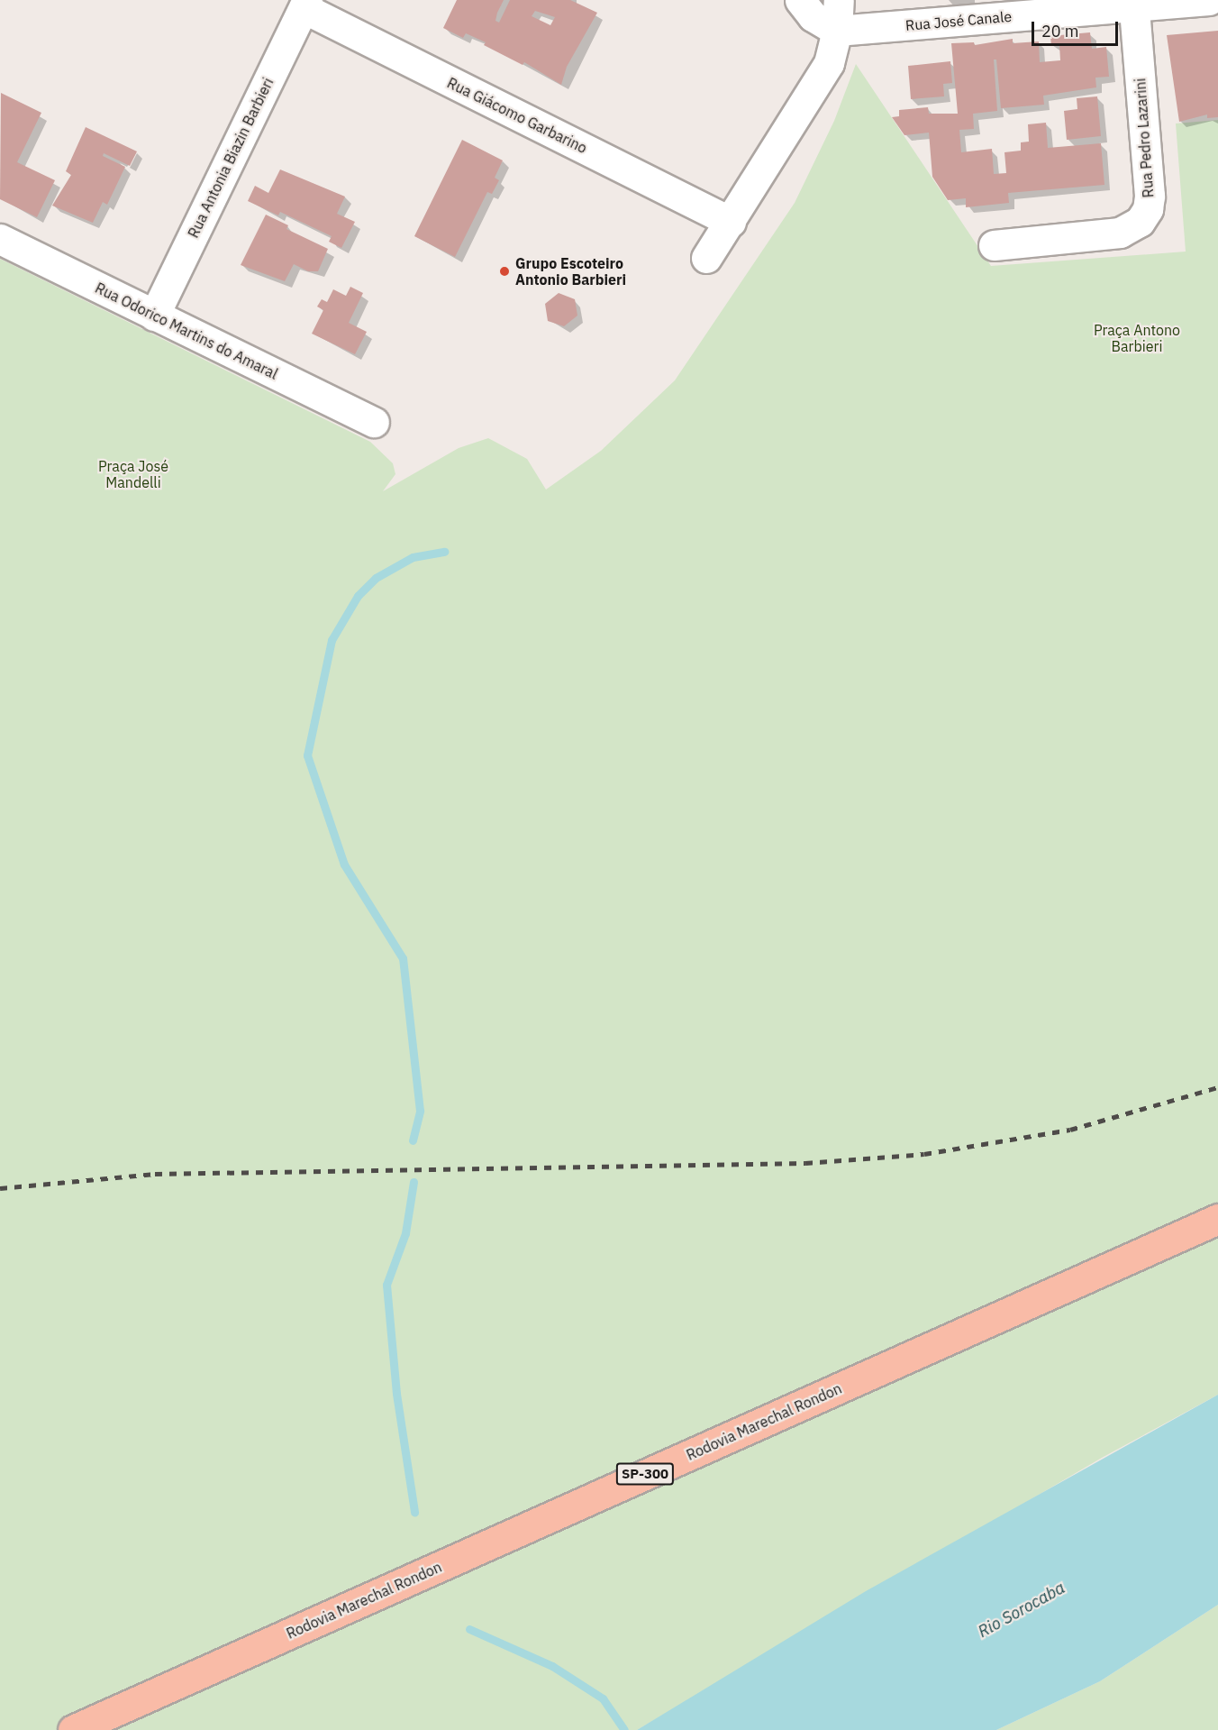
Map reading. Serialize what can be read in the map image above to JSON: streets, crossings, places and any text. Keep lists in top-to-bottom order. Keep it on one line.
{"streets":{"main road":["Rodovia Marechal Rondon","SP-300"],"street":["Rua José Canale","Rua Giácomo Garbarino","Rua Pedro Lazarini","Rua Antonia Biazin Barbieri","Rua Odorico Martins do Amaral"]},"crossings":[["Rua José Canale","Rua Pedro Lazarini"],["Rua Giácomo Garbarino","Rua Antonia Biazin Barbieri"],["Rua Antonia Biazin Barbieri","Rua Odorico Martins do Amaral"]],"water":["Rio Sorocaba"],"parks":["Praça Antono Barbieri","Praça José Mandelli"],"places":["Grupo Escoteiro Antonio Barbieri"],"scale_bar":"20 m"}
